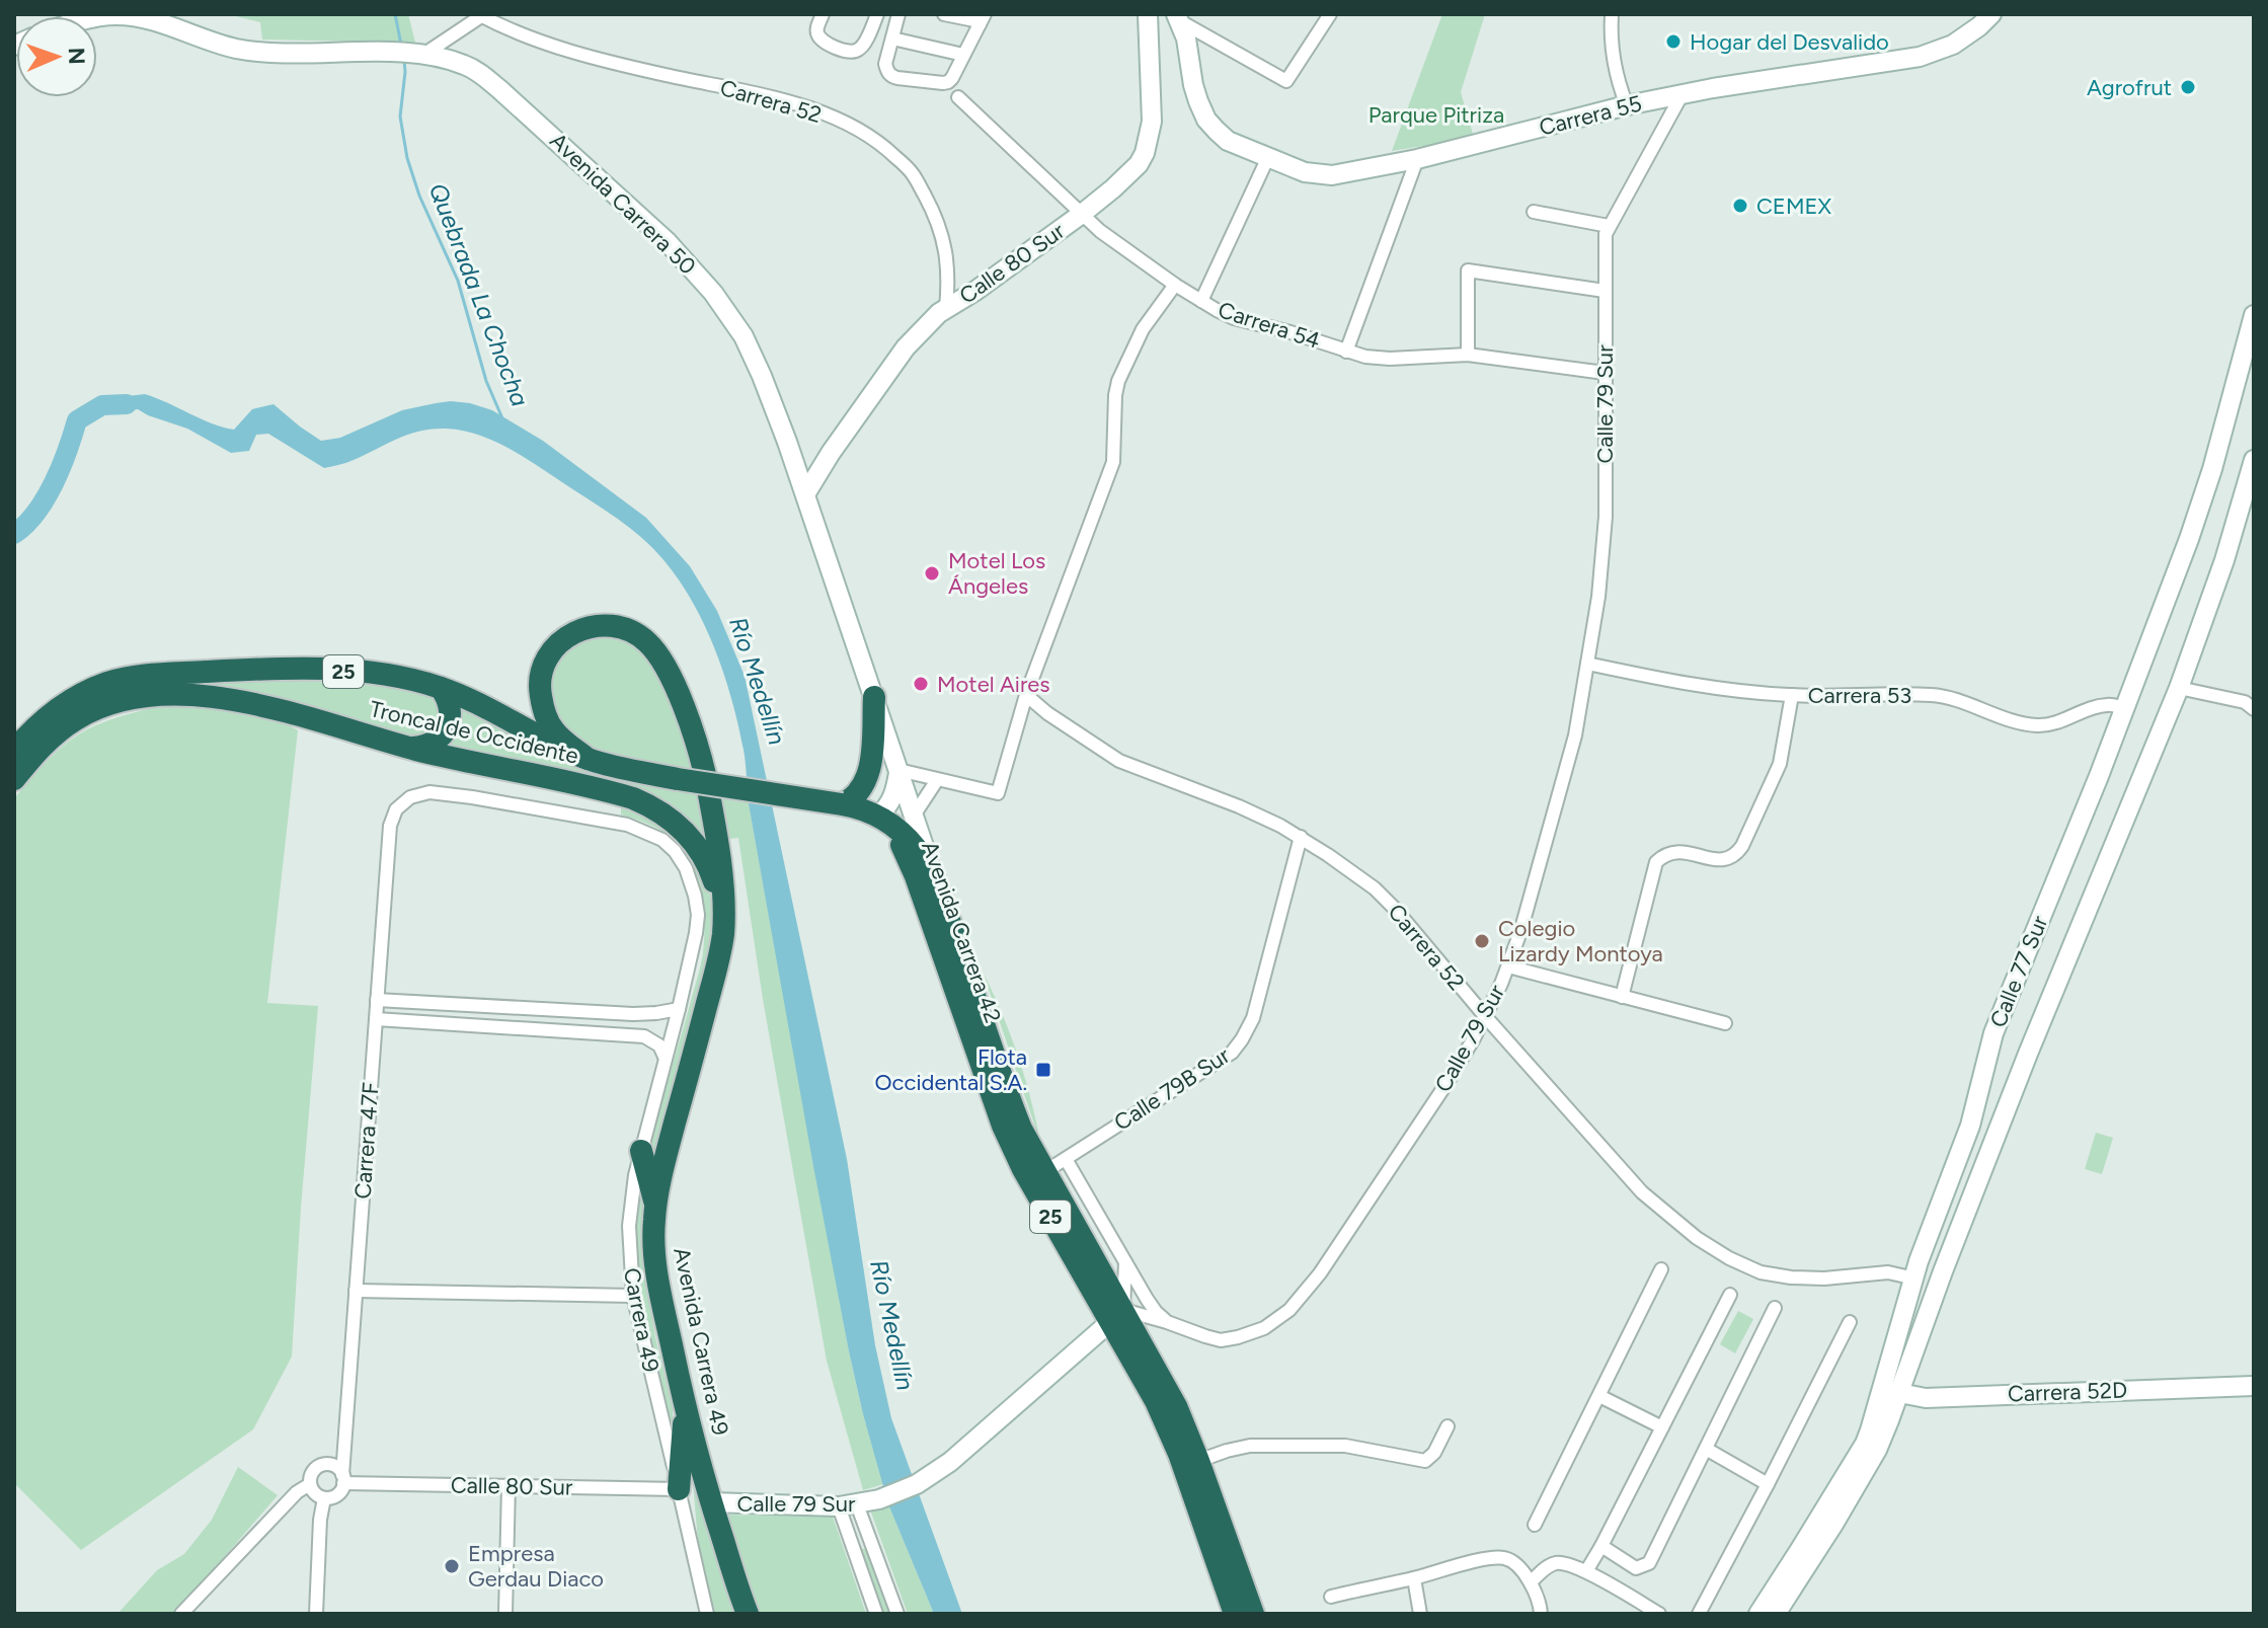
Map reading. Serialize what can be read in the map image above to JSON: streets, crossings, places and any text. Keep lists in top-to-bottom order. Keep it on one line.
{"streets":{"highway":["25","Troncal de Occidente","Avenida Carrera 42","Avenida Carrera 49"],"street":["Carrera 52","Carrera 55","Avenida Carrera 50","Calle 80 Sur","Carrera 54","Calle 79 Sur","Carrera 53","Calle 77 Sur","Calle 79B Sur","Carrera 47F","Carrera 49","Carrera 52D"]},"crossings":[["Carrera 52","Calle 80 Sur"],["Carrera 52","Calle 79 Sur"],["Carrera 52","Calle 77 Sur"],["Carrera 52","Calle 79B Sur"],["Carrera 55","Calle 79 Sur"],["Avenida Carrera 50","Calle 80 Sur"],["Avenida Carrera 50","Avenida Carrera 42"],["Calle 80 Sur","Carrera 54"],["Calle 80 Sur","Carrera 47F"],["Calle 80 Sur","Carrera 49"],["Carrera 54","Calle 79 Sur"],["Calle 79 Sur","Carrera 53"],["Calle 79 Sur","Avenida Carrera 42"],["Calle 79 Sur","Avenida Carrera 49"],["Carrera 53","Calle 77 Sur"],["Troncal de Occidente","Avenida Carrera 42"],["Troncal de Occidente","Avenida Carrera 49"],["Avenida Carrera 42","Calle 79B Sur"],["Calle 77 Sur","Carrera 52D"],["Carrera 47F","Carrera 49"]],"water":["Quebrada La Chocha","Río Medellín"],"parks":["Parque Pitriza"],"places":{"other":["Hogar del Desvalido","Agrofrut","CEMEX","Motel Los Ángeles","Motel Aires","Colegio Lizardy Montoya","Empresa Gerdau Diaco"],"transit":["Flota Occidental S.A."]},"north":"right"}
